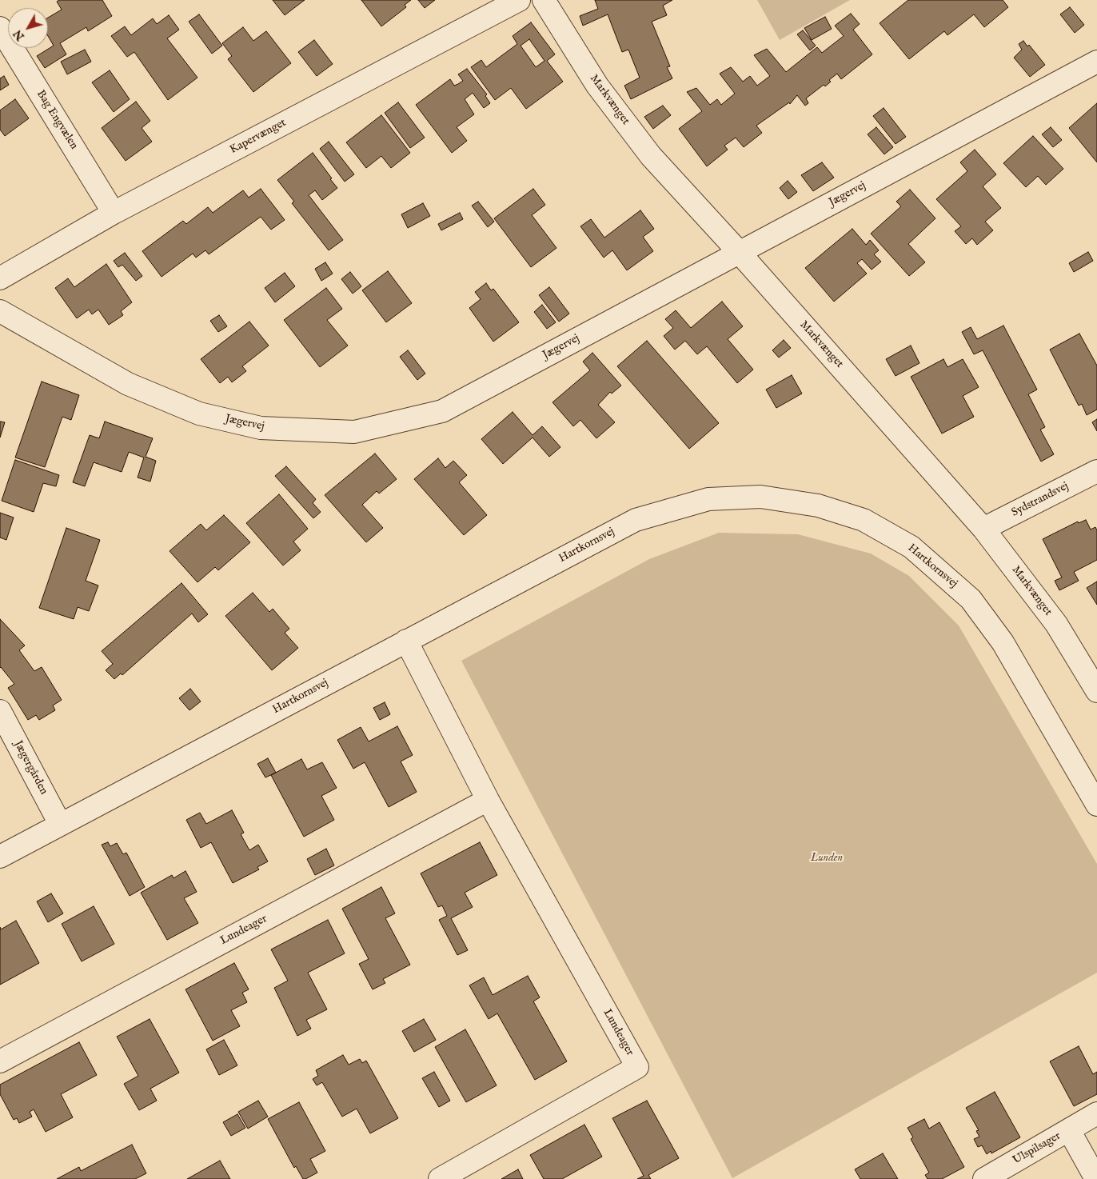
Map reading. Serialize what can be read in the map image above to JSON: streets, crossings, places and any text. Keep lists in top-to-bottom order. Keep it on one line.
{"streets":{"street":["Markvænget","Bag Engvælen","Kapervænget","Jægervej","Sydstrandsvej","Hartkornsvej","Jægergården","Lundeager","Ulspilsager"]},"crossings":[["Markvænget","Jægervej"],["Markvænget","Sydstrandsvej"],["Bag Engvælen","Kapervænget"],["Hartkornsvej","Jægergården"],["Hartkornsvej","Lundeager"]],"parks":["Lunden"],"north":"bottom left"}
